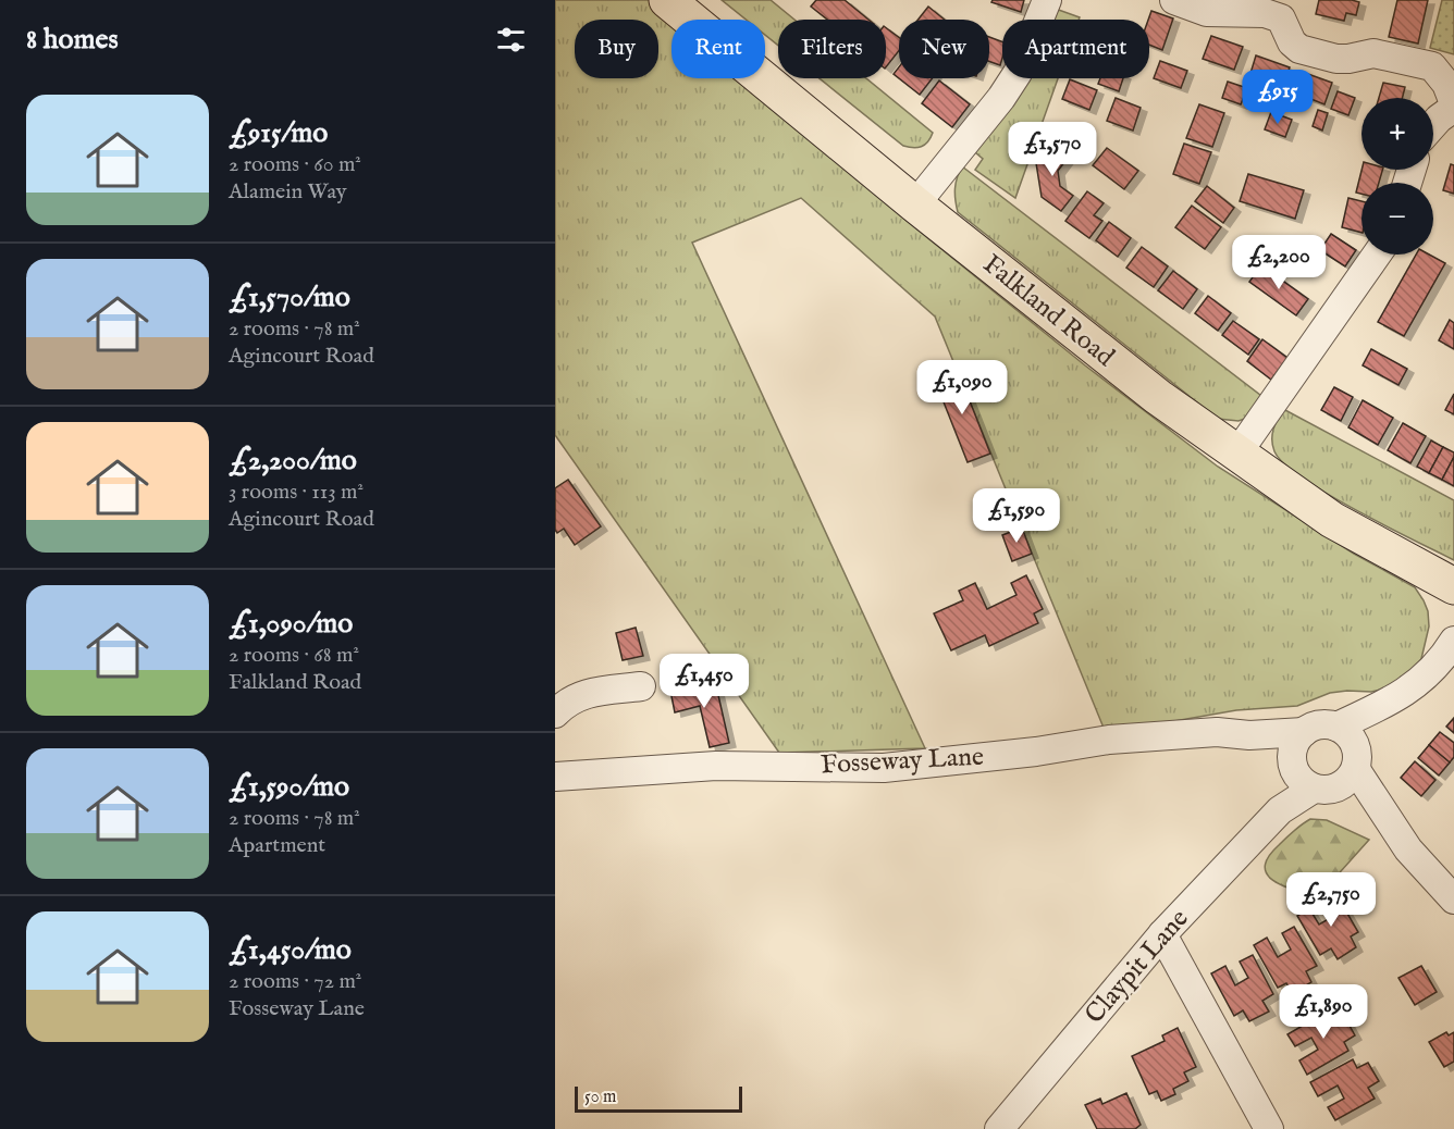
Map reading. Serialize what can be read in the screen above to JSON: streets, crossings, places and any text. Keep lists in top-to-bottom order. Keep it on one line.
{"streets":{"highway":["Falkland Road"],"street":["Fosseway Lane","Claypit Lane"]},"crossings":[["Fosseway Lane","Claypit Lane"]],"scale_bar":"50 m","page":{"heading":"8 homes","chip":["Buy","Rent","Filters","New","Apartment"],"price":["£915","£1,570","£2,200","£1,090","£1,590","£1,450","£2,750","£1,890"],"list":[{"name":"£915/mo","note":"2 rooms · 60 m² · Alamein Way"},{"name":"£1,570/mo","note":"2 rooms · 78 m² · Agincourt Road"},{"name":"£2,200/mo","note":"3 rooms · 113 m² · Agincourt Road"},{"name":"£1,090/mo","note":"2 rooms · 68 m² · Falkland Road"},{"name":"£1,590/mo","note":"2 rooms · 78 m² · Apartment"},{"name":"£1,450/mo","note":"2 rooms · 72 m² · Fosseway Lane"}],"map_buttons":["+","−"],"scale":"50 m"}}
